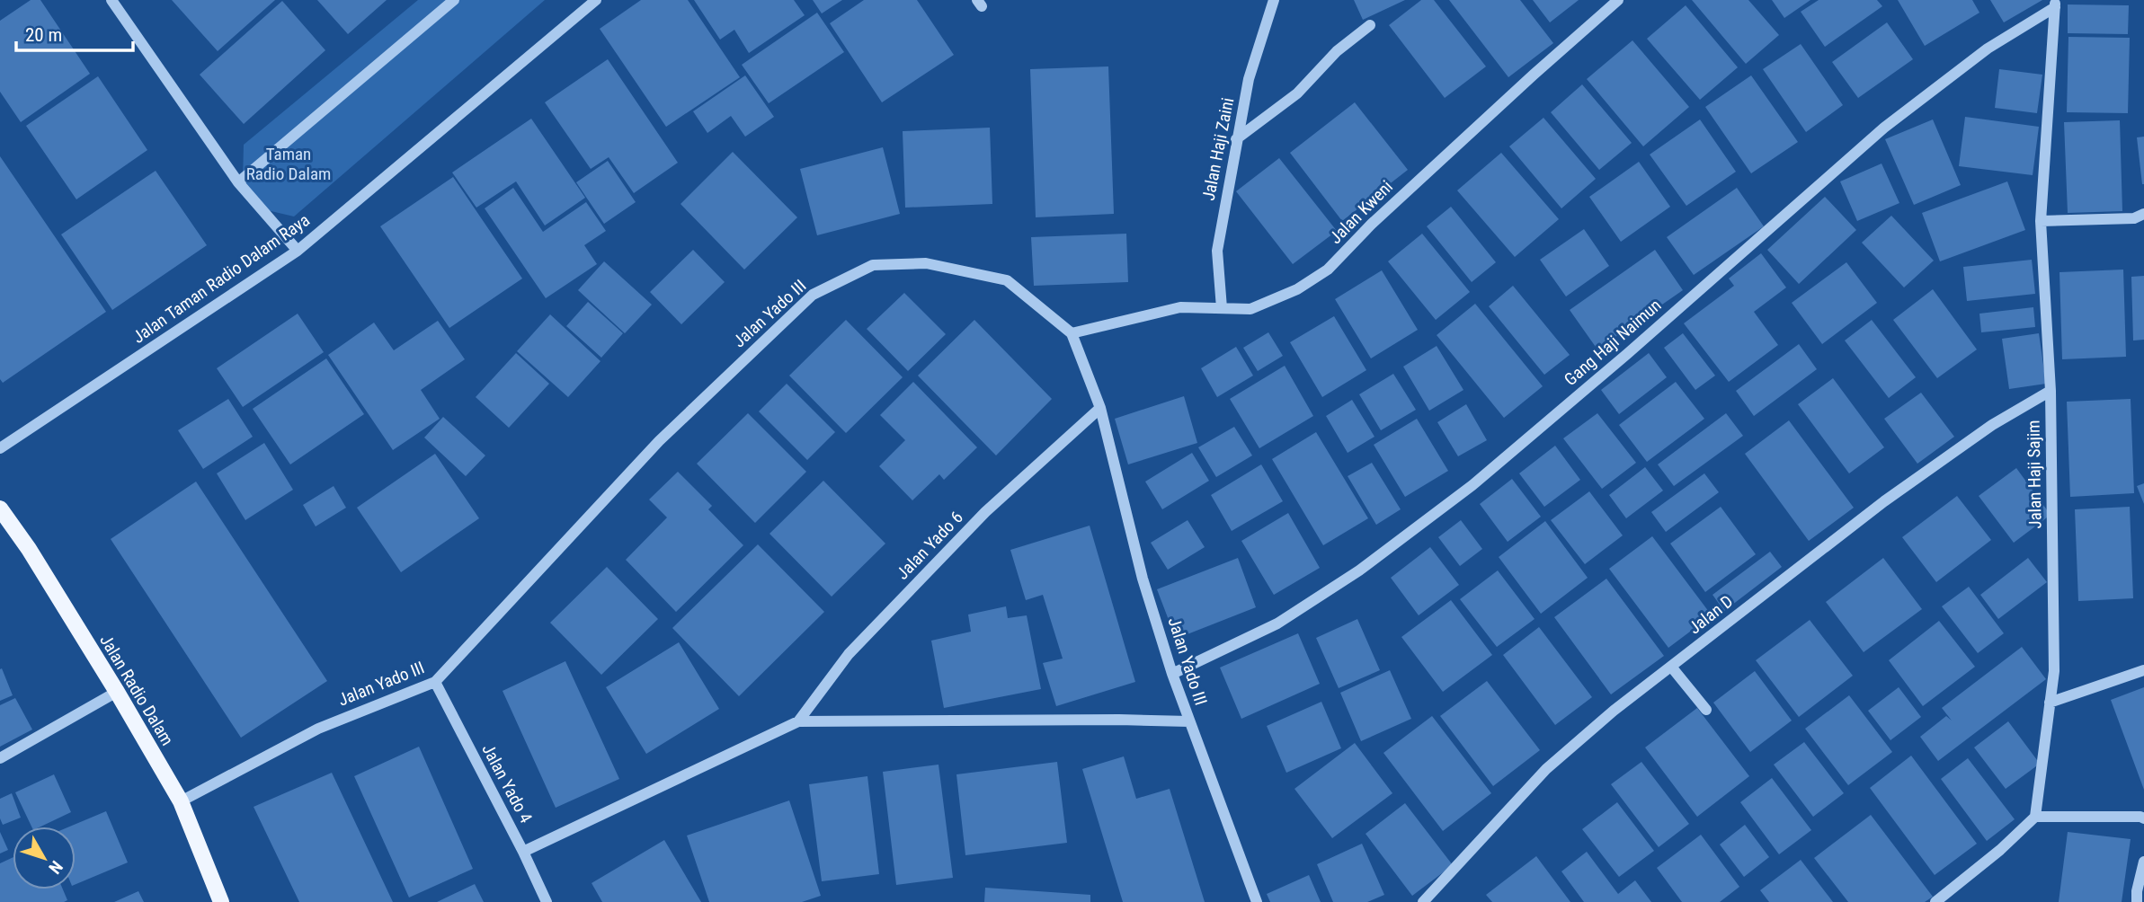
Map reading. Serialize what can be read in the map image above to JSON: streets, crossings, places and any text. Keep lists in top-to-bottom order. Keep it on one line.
{"streets":{"main road":["Jalan Radio Dalam"],"street":["Jalan Haji Zaini","Jalan Kweni","Jalan Taman Radio Dalam Raya","Jalan Yado III","Gang Haji Naimun","Jalan Haji Sajim","Jalan Yado 6","Jalan D","Jalan Yado 4"]},"crossings":[["Jalan Haji Zaini","Jalan Kweni"],["Jalan Kweni","Jalan Yado III"],["Jalan Yado III","Gang Haji Naimun"],["Jalan Yado III","Jalan Yado 6"],["Jalan Yado III","Jalan Radio Dalam"],["Jalan Yado III","Jalan Yado 4"],["Gang Haji Naimun","Jalan Haji Sajim"],["Jalan Haji Sajim","Jalan D"],["Jalan Yado 6","Jalan Yado 4"]],"parks":["Taman Radio Dalam"],"scale_bar":"20 m","north":"bottom right"}
